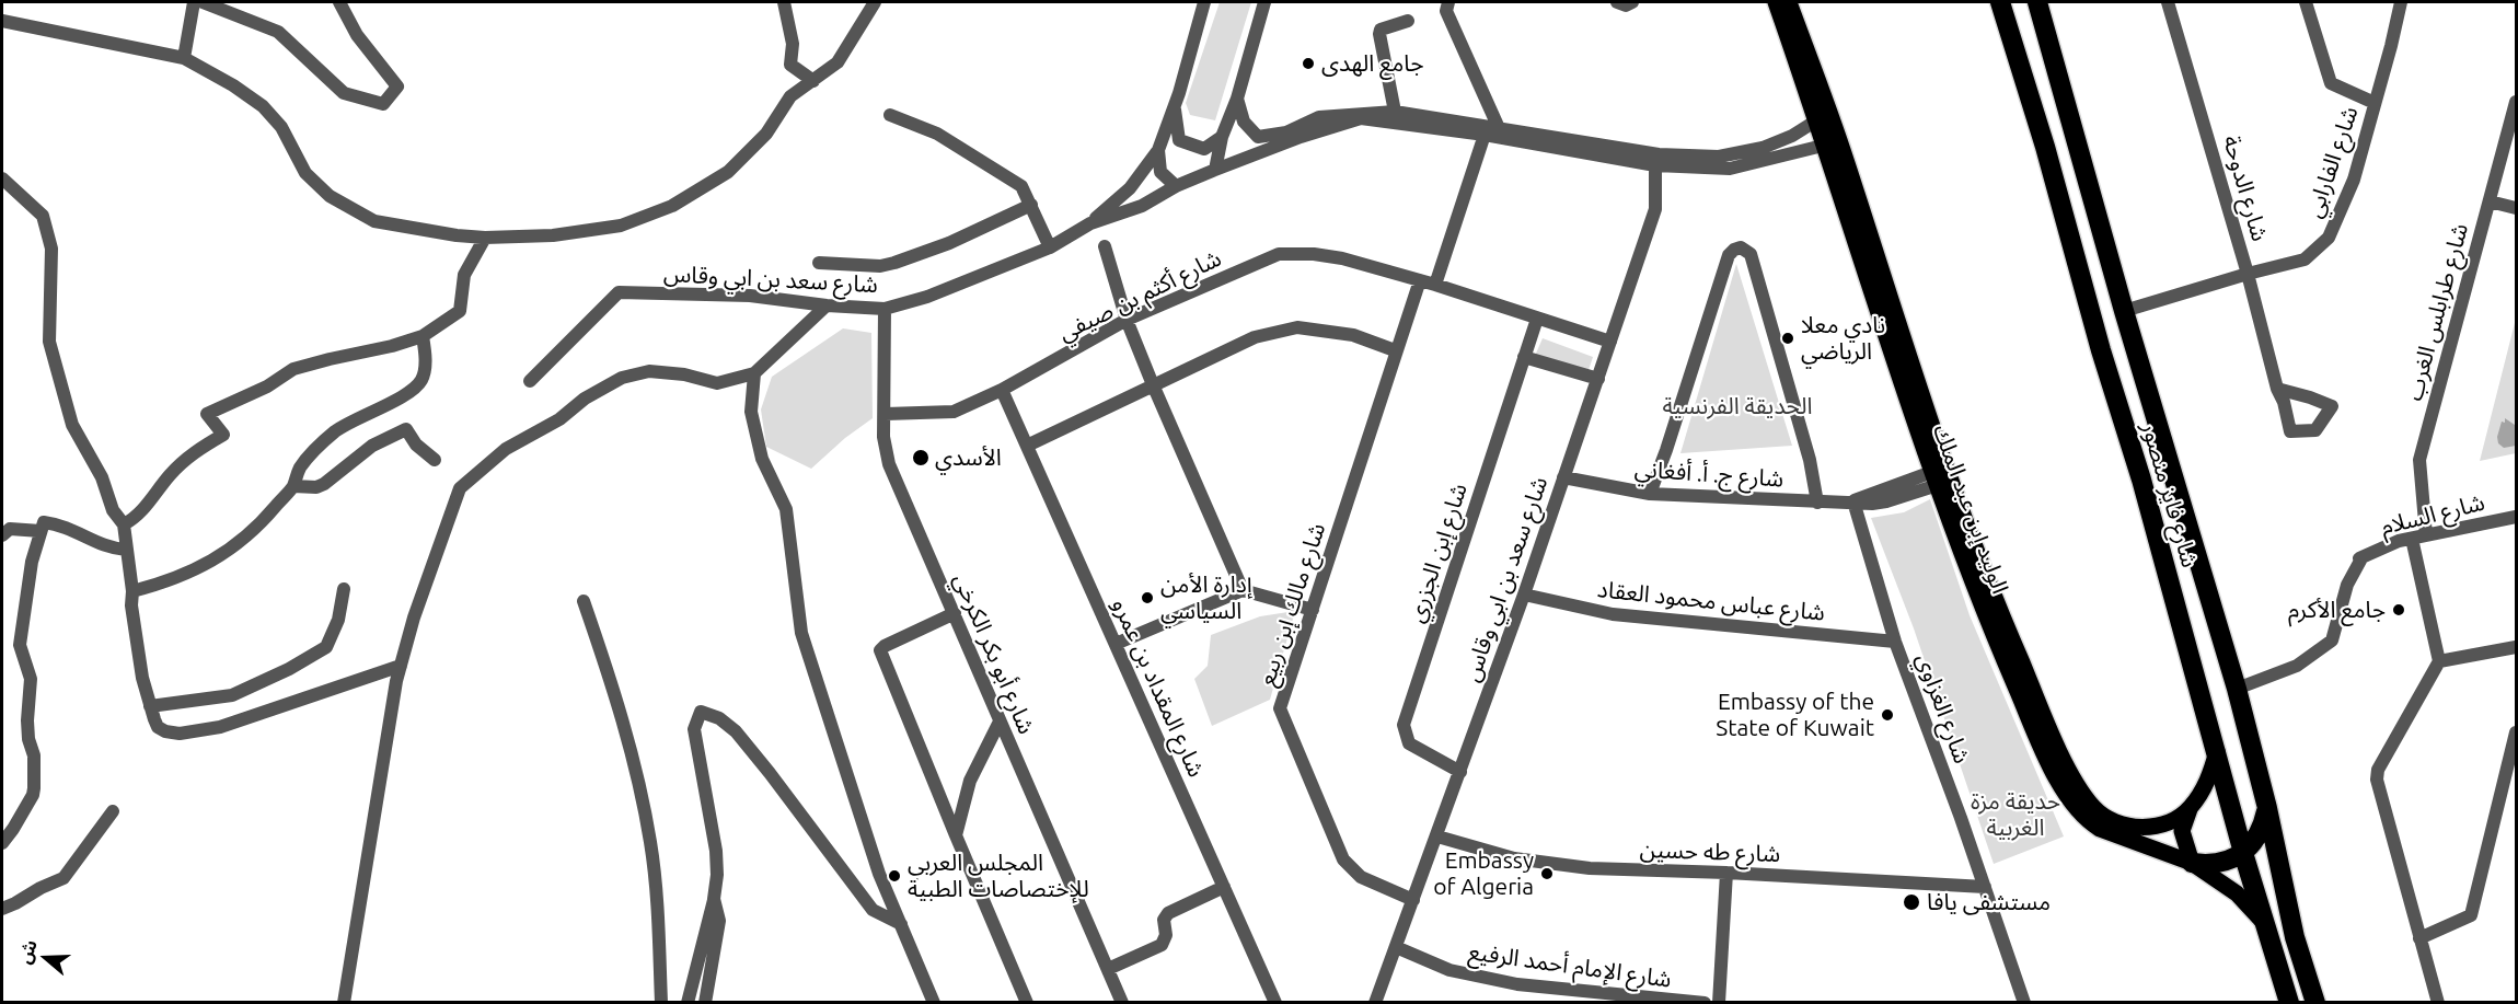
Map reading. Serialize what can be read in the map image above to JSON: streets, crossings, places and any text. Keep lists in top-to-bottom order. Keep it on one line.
{"streets":{"highway":["شارع فايز منصور"],"main road":["الوليد إبن عبد الملك"],"street":["شارع الفارابي","شارع الدوحة","شارع سعد بن ابي وقاس","شارع أكثم بن صيفي","شارع طرابلس الغرب","شارع ج. أ. أفغاني","شارع السلام","شارع إبن الجزري","شارع عباس محمود العقاد","شارع مالك إبن ربيع","شارع أبو بكر الكرخي","شارع المقداد بن عمرو","شارع الغزاوي","شارع طه حسين","شارع الإمام أحمد الرفيع"]},"crossings":[["شارع الفارابي","شارع الدوحة"],["شارع الفارابي","شارع فايز منصور"],["شارع سعد بن ابي وقاس","شارع أكثم بن صيفي"],["شارع سعد بن ابي وقاس","شارع ج. أ. أفغاني"],["شارع سعد بن ابي وقاس","الوليد إبن عبد الملك"],["شارع سعد بن ابي وقاس","شارع إبن الجزري"],["شارع سعد بن ابي وقاس","شارع عباس محمود العقاد"],["شارع سعد بن ابي وقاس","شارع مالك إبن ربيع"],["شارع سعد بن ابي وقاس","شارع أبو بكر الكرخي"],["شارع سعد بن ابي وقاس","شارع طه حسين"],["شارع سعد بن ابي وقاس","شارع الإمام أحمد الرفيع"],["شارع أكثم بن صيفي","شارع إبن الجزري"],["شارع أكثم بن صيفي","شارع مالك إبن ربيع"],["شارع أكثم بن صيفي","شارع أبو بكر الكرخي"],["شارع أكثم بن صيفي","شارع المقداد بن عمرو"],["شارع طرابلس الغرب","شارع السلام"],["شارع ج. أ. أفغاني","الوليد إبن عبد الملك"],["شارع ج. أ. أفغاني","شارع الغزاوي"],["شارع فايز منصور","الوليد إبن عبد الملك"],["شارع فايز منصور","شارع السلام"],["شارع عباس محمود العقاد","شارع الغزاوي"],["شارع الغزاوي","شارع طه حسين"]],"parks":["الحديقة الفرنسية","حديقة مزة الغربية"],"places":["جامع الهدى","نادي معلا الرياضي","الأسدي","إدارة الأمن السياسي","جامع الأكرم","Embassy of the State of Kuwait","Embassy of Algeria","المجلس العربي للإختصاصات الطبية","مستشفى يافا"],"north":"left"}
